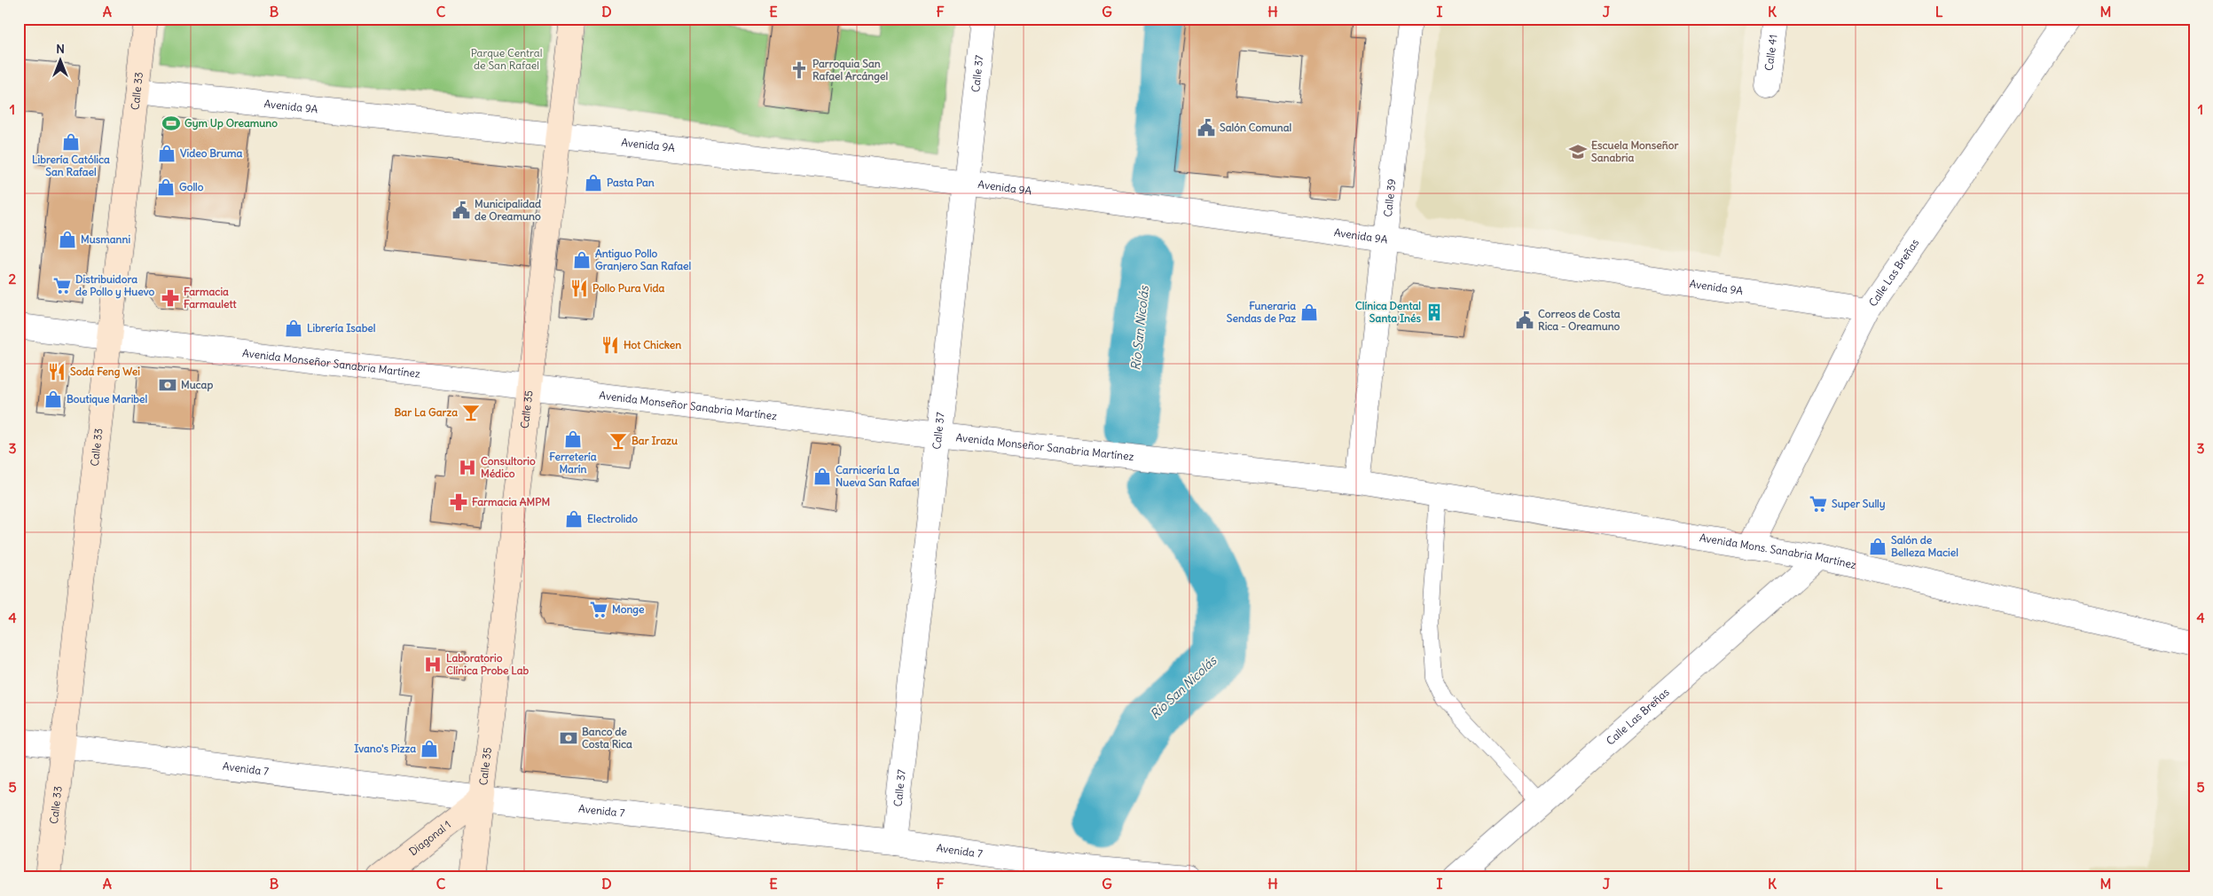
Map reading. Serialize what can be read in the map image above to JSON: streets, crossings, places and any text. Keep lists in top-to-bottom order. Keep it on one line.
{"streets":{"main road":["Calle 33","Calle 35","Diagonal 1"],"street":["Calle 41","Calle 37","Avenida 9A","Calle 39","Calle Las Breñas","Avenida Monseñor Sanabria Martínez","Avenida Mons. Sanabria Martínez","Avenida 7"]},"crossings":[["Calle 37","Avenida 9A"],["Calle 37","Avenida Monseñor Sanabria Martínez"],["Calle 37","Avenida 7"],["Calle 33","Avenida 9A"],["Calle 33","Avenida Monseñor Sanabria Martínez"],["Calle 33","Avenida 7"],["Avenida 9A","Calle 39"],["Avenida 9A","Calle Las Breñas"],["Avenida 9A","Calle 35"],["Calle 39","Avenida Monseñor Sanabria Martínez"],["Calle 39","Avenida Mons. Sanabria Martínez"],["Calle Las Breñas","Avenida Mons. Sanabria Martínez"],["Avenida Monseñor Sanabria Martínez","Calle 35"],["Avenida Monseñor Sanabria Martínez","Avenida Mons. Sanabria Martínez"],["Calle 35","Avenida 7"],["Calle 35","Diagonal 1"],["Avenida 7","Diagonal 1"]],"water":["Río San Nicolás"],"parks":["Parque Central de San Rafael"],"places":{"church":["Parroquia San Rafael Arcángel"],"sports":["Gym Up Oreamuno"],"public building":["Salón Comunal","Municipalidad de Oreamuno","Correos de Costa Rica - Oreamuno"],"shop":["Librería Católica San Rafael","Video Bruma","Pasta Pan","Gollo","Musmanni","Antiguo Pollo Granjero San Rafael","Funeraria Sendas de Paz","Librería Isabel","Boutique Maribel","Ferretería Marín","Carnicería La Nueva San Rafael","Electrolido","Salón de Belleza Maciel","Ivano's Pizza"],"school or university":["Escuela Monseñor Sanabria"],"supermarket":["Distribuidora de Pollo y Huevo","Super Sully","Monge"],"restaurant":["Pollo Pura Vida","Hot Chicken","Soda Feng Wei"],"pharmacy":["Farmacia Farmaulett","Farmacia AMPM"],"building":["Clínica Dental Santa Inés"],"bank":["Mucap","Banco de Costa Rica"],"bar":["Bar La Garza","Bar Irazu"],"hospital":["Consultorio Médico","Laboratorio Clínica Probe Lab"]},"north":"top","grid":{"columns":["A","B","C","D","E","F","G","H","I","J","K","L","M"],"rows":["1","2","3","4","5"]}}
